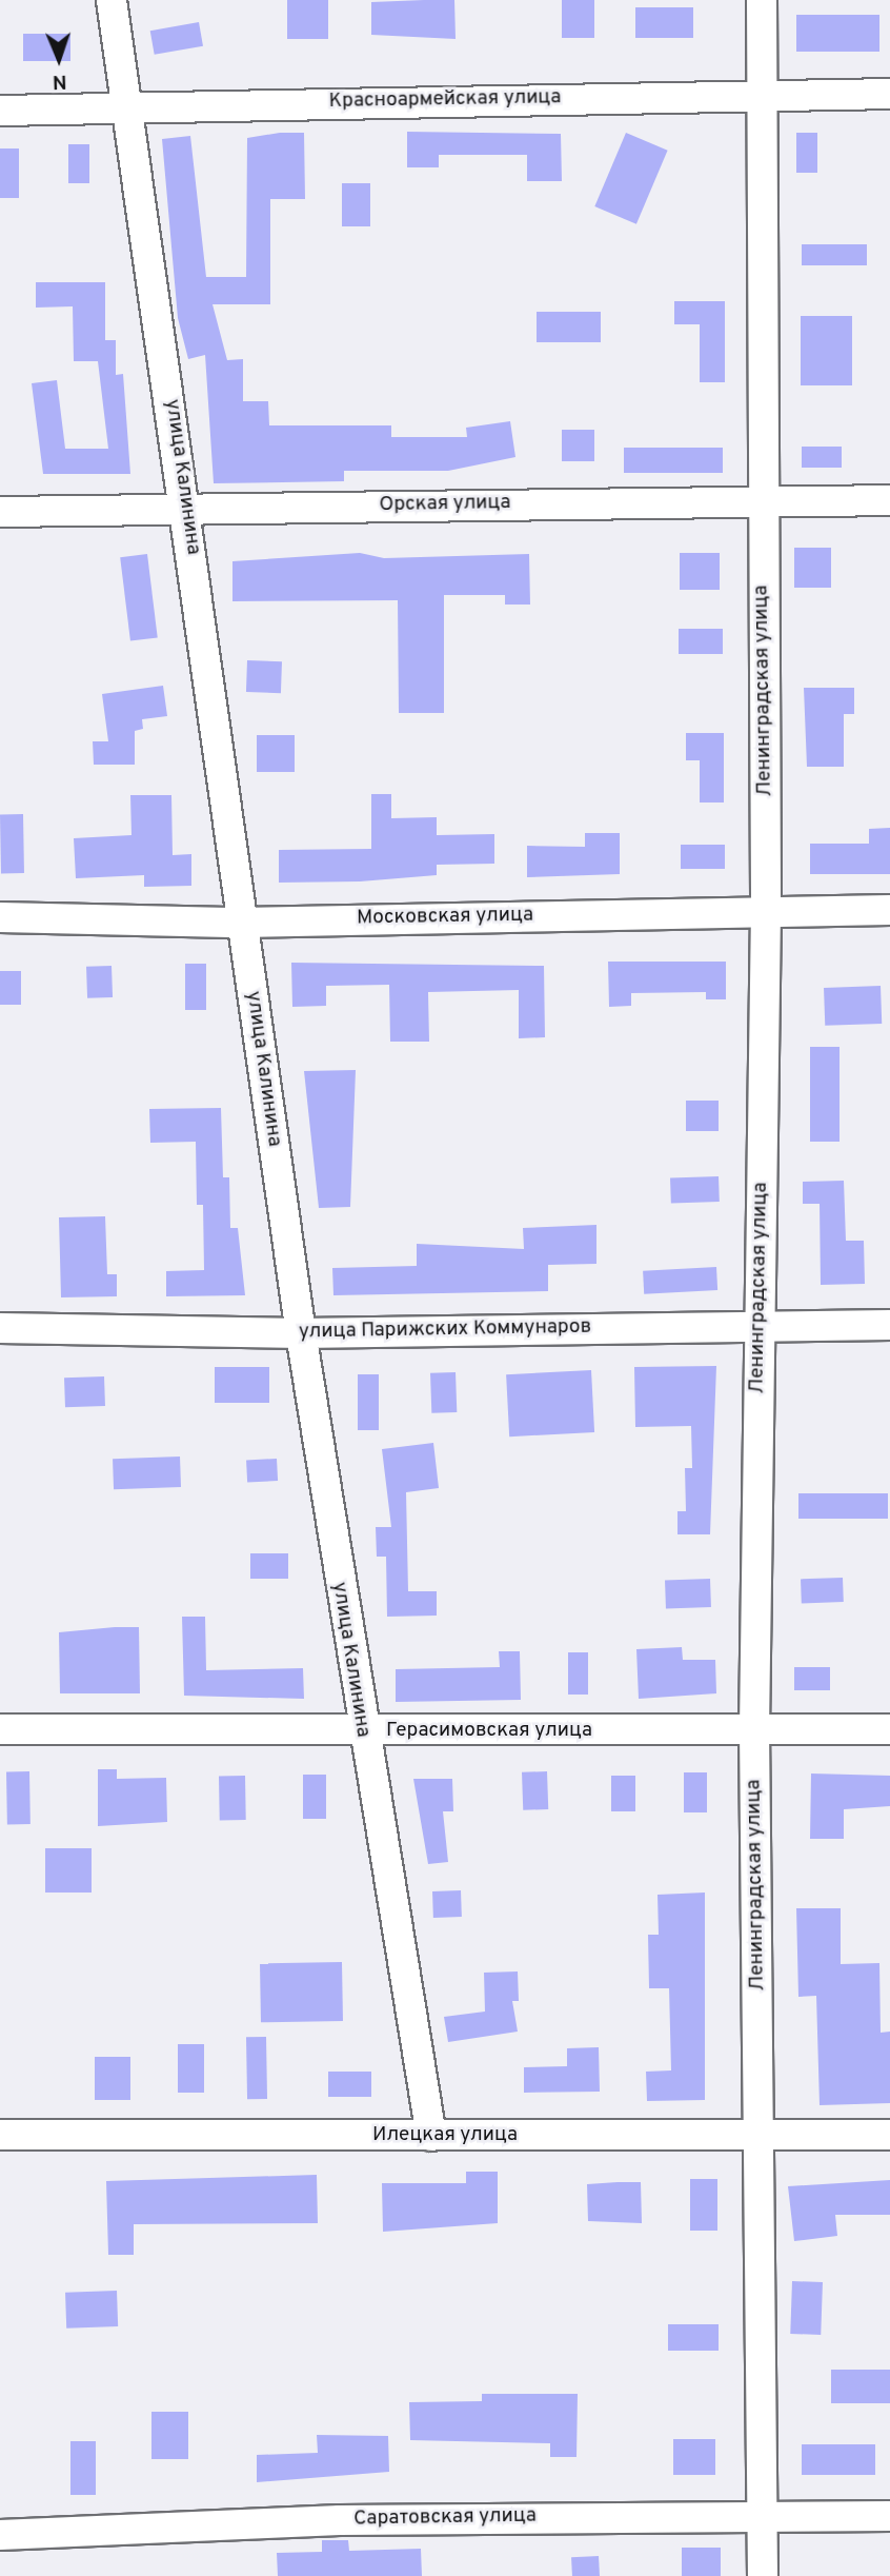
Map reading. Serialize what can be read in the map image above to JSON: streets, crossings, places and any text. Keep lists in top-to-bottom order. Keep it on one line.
{"streets":{"street":["Красноармейская улица","улица Калинина","Орская улица","Ленинградская улица","Московская улица","улица Парижских Коммунаров","Герасимовская улица","Илецкая улица","Саратовская улица"]},"crossings":[["Красноармейская улица","улица Калинина"],["Красноармейская улица","Ленинградская улица"],["улица Калинина","Орская улица"],["улица Калинина","Московская улица"],["улица Калинина","улица Парижских Коммунаров"],["улица Калинина","Герасимовская улица"],["улица Калинина","Илецкая улица"],["Орская улица","Ленинградская улица"],["Ленинградская улица","Московская улица"],["Ленинградская улица","улица Парижских Коммунаров"],["Ленинградская улица","Герасимовская улица"],["Ленинградская улица","Илецкая улица"],["Ленинградская улица","Саратовская улица"]],"north":"bottom"}
